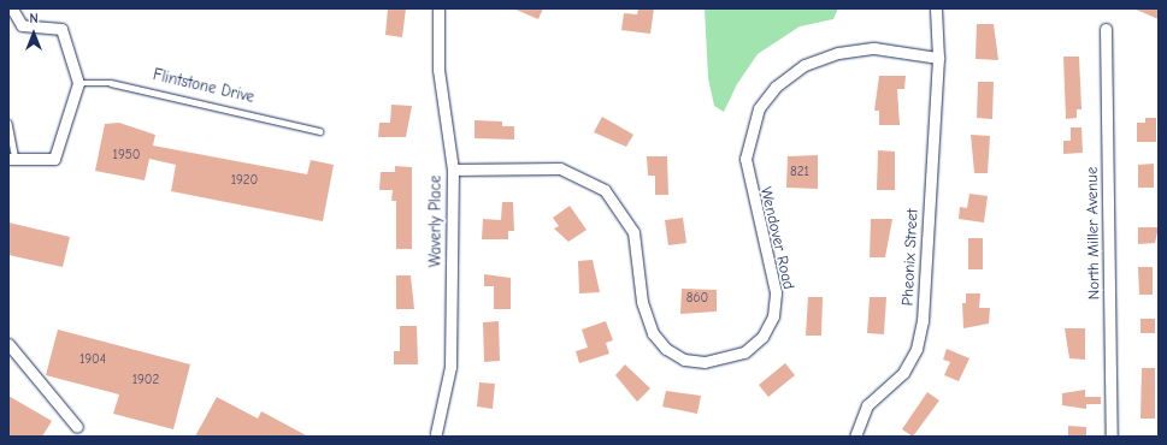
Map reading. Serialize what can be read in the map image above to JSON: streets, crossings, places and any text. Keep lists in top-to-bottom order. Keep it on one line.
{"streets":{"street":["Waverly Place","North Miller Avenue","Wendover Road","Pheonix Street"],"lane":["Flintstone Drive"]},"crossings":[["Waverly Place","Wendover Road"],["Wendover Road","Pheonix Street"]],"house_numbers":["1950","821","1920","860","1904","1902"],"north":"top"}
